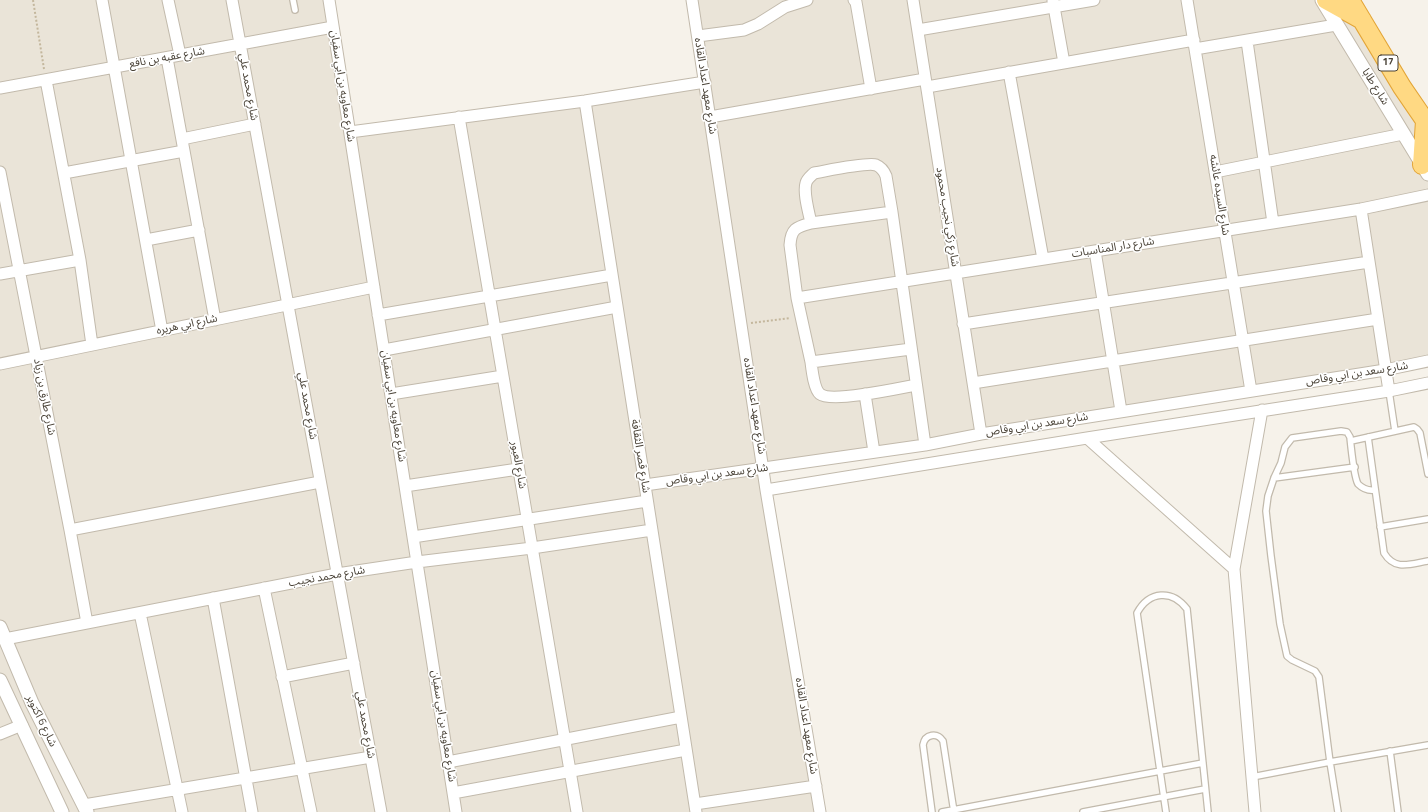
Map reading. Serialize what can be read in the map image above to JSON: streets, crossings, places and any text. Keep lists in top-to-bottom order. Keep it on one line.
{"streets":{"highway":["17"],"street":["شارع عقبه بن نافع","شارع معاويه بن ابي سفيان","شارع معهد اعداد القاده","شارع محمد علي","شارع طابا","شارع السيده عائشه","شارع زكي نجيب محمود","شارع دار المناسبات","شارع ابي هريره","شارع سعد بن ابي وقاص","شارع طارق بن زياد","شارع قصر الثقافة","شارع العبور","شارع محمد نجيب","شارع 6 اكتوبر"]},"crossings":[["شارع عقبه بن نافع","شارع معاويه بن ابي سفيان"],["شارع عقبه بن نافع","شارع محمد علي"],["شارع معاويه بن ابي سفيان","شارع ابي هريره"],["شارع معاويه بن ابي سفيان","شارع محمد نجيب"],["شارع معهد اعداد القاده","شارع سعد بن ابي وقاص"],["شارع محمد علي","شارع ابي هريره"],["شارع محمد علي","شارع محمد نجيب"],["شارع السيده عائشه","شارع دار المناسبات"],["شارع السيده عائشه","شارع سعد بن ابي وقاص"],["شارع زكي نجيب محمود","شارع دار المناسبات"],["شارع زكي نجيب محمود","شارع سعد بن ابي وقاص"],["شارع ابي هريره","شارع طارق بن زياد"],["شارع سعد بن ابي وقاص","شارع قصر الثقافة"],["شارع طارق بن زياد","شارع محمد نجيب"],["شارع قصر الثقافة","شارع محمد نجيب"],["شارع العبور","شارع محمد نجيب"],["شارع محمد نجيب","شارع 6 اكتوبر"]]}
